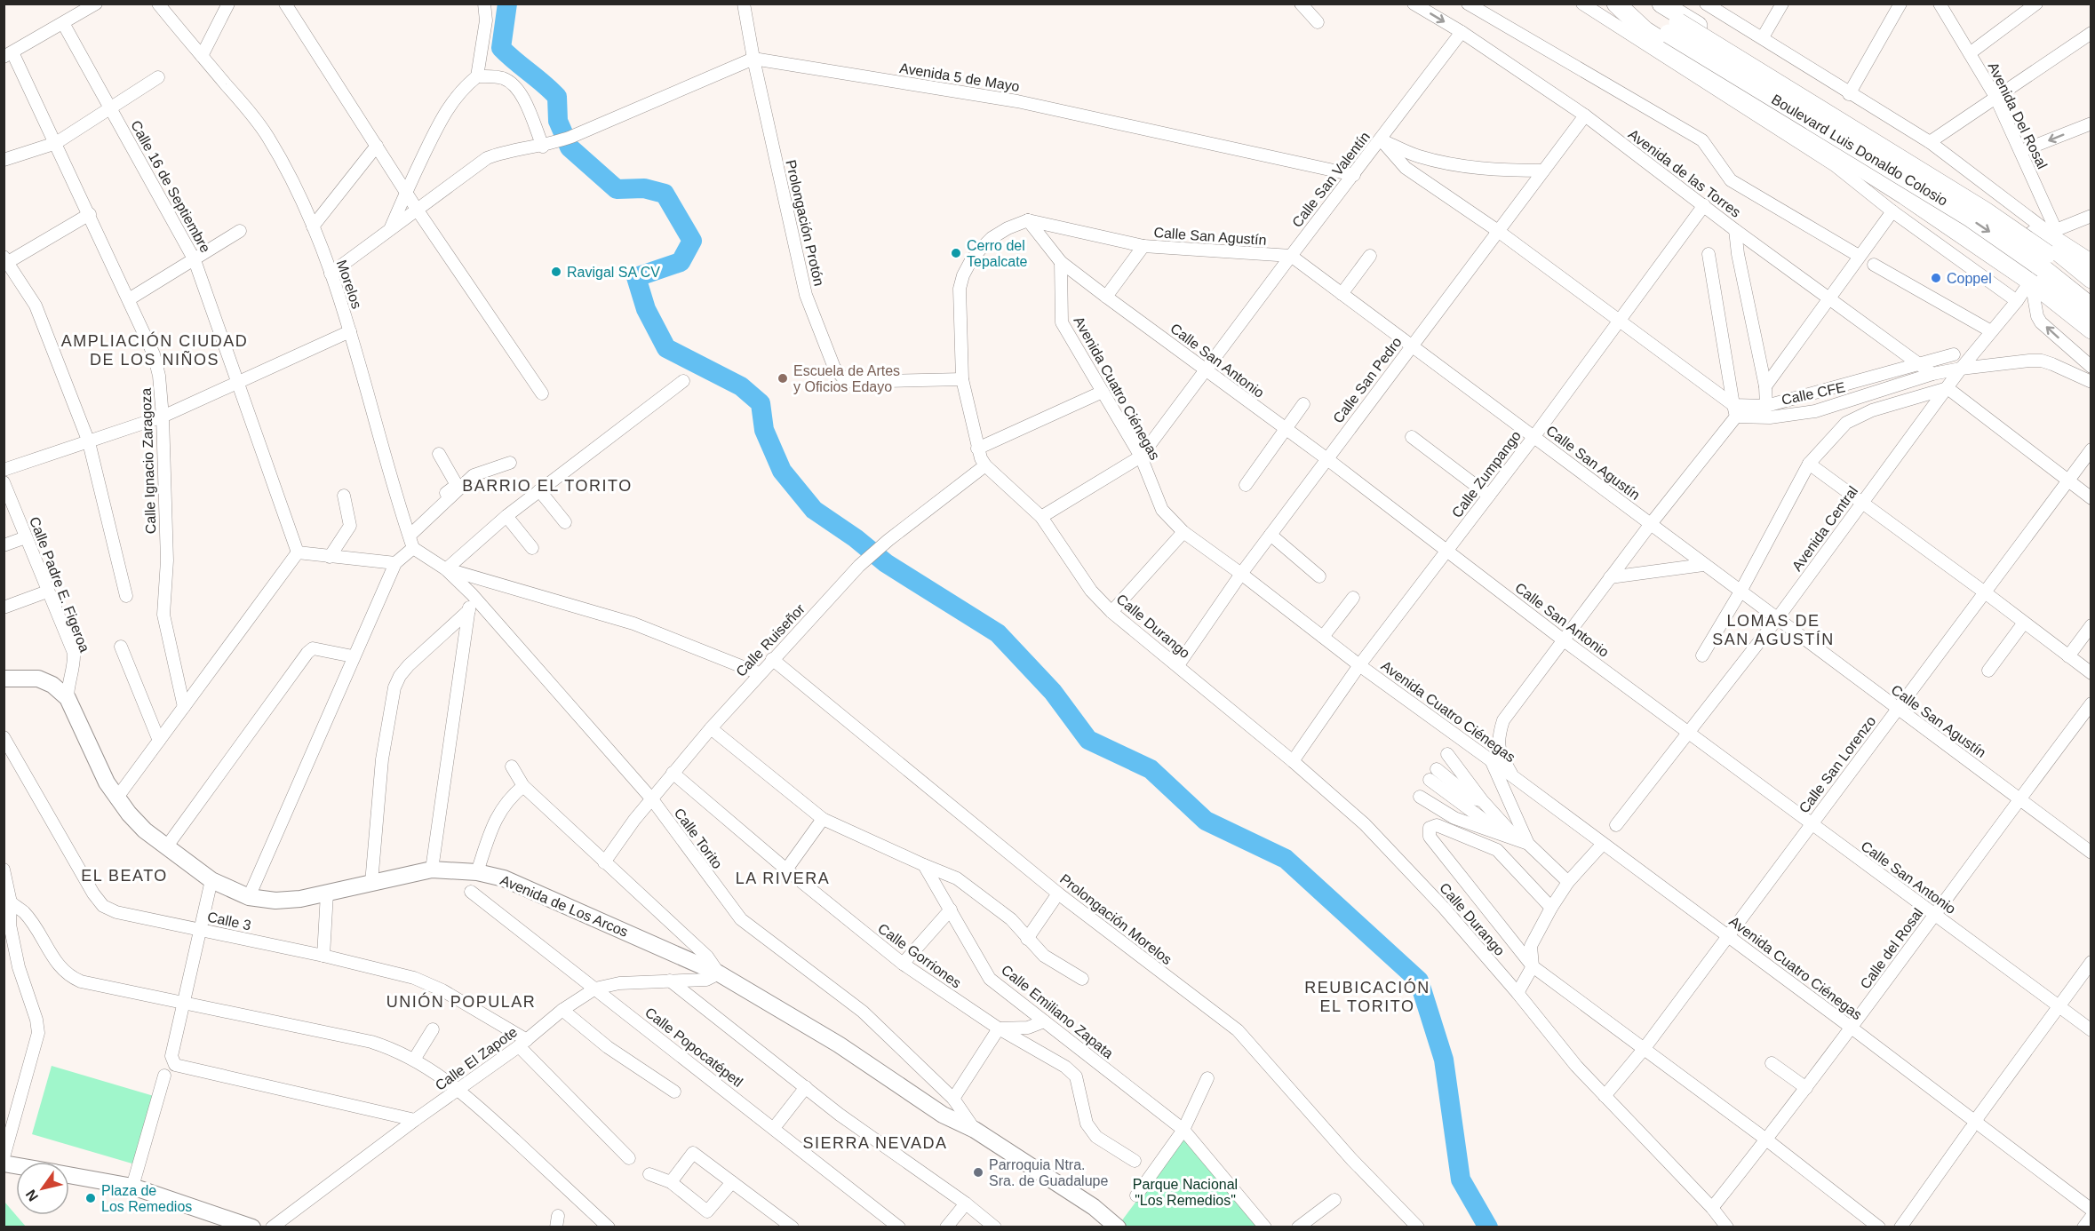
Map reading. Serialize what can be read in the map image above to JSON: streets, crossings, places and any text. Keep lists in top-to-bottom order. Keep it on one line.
{"streets":{"highway":["Boulevard Luis Donaldo Colosio"],"main road":["Avenida de Los Arcos"],"street":["Avenida 5 de Mayo","Avenida Del Rosal","Avenida de las Torres","Calle San Valentín","Calle 16 de Septiembre","Prolongación Protón","Calle San Agustín","Morelos","Calle San Antonio","Calle San Pedro","Avenida Cuatro Ciénegas","Calle CFE","Calle Ignacio Zaragoza","Calle Zumpango","Avenida Central","Calle Padre E. Figeroa","Calle Durango","Calle Ruiseñor","Calle San Lorenzo","Calle Torito","Prolongación Morelos","Calle 3","Calle del Rosal","Calle Gorriones","Calle Emiliano Zapata","Calle Popocatépetl","Calle El Zapote"]},"crossings":[["Avenida 5 de Mayo","Calle San Valentín"],["Avenida 5 de Mayo","Prolongación Protón"],["Avenida Del Rosal","Avenida Central"],["Avenida de las Torres","Calle San Valentín"],["Avenida de las Torres","Calle San Pedro"],["Avenida de las Torres","Calle CFE"],["Avenida de las Torres","Calle Zumpango"],["Calle San Valentín","Calle San Agustín"],["Calle San Valentín","Calle San Antonio"],["Calle San Valentín","Avenida Cuatro Ciénegas"],["Calle San Valentín","Calle Durango"],["Prolongación Protón","Calle Durango"],["Calle San Agustín","Calle San Antonio"],["Calle San Agustín","Calle San Pedro"],["Calle San Agustín","Calle Zumpango"],["Calle San Agustín","Avenida Central"],["Calle San Agustín","Calle Durango"],["Calle San Agustín","Calle San Lorenzo"],["Calle San Agustín","Calle del Rosal"],["Morelos","Calle Torito"],["Calle San Antonio","Calle San Pedro"],["Calle San Antonio","Avenida Cuatro Ciénegas"],["Calle San Antonio","Calle Zumpango"],["Calle San Antonio","Avenida Central"],["Calle San Antonio","Calle Durango"],["Calle San Antonio","Calle San Lorenzo"],["Calle San Antonio","Calle del Rosal"],["Calle San Pedro","Avenida Cuatro Ciénegas"],["Calle San Pedro","Calle Durango"],["Avenida Cuatro Ciénegas","Calle Zumpango"],["Avenida Cuatro Ciénegas","Calle San Lorenzo"],["Avenida Cuatro Ciénegas","Calle del Rosal"],["Calle CFE","Avenida Central"],["Calle Zumpango","Calle Durango"],["Calle Padre E. Figeroa","Avenida de Los Arcos"],["Calle Durango","Calle Ruiseñor"],["Calle Durango","Calle San Lorenzo"],["Calle Durango","Calle del Rosal"],["Calle Ruiseñor","Calle Torito"],["Calle Ruiseñor","Prolongación Morelos"],["Calle Ruiseñor","Calle Gorriones"],["Calle Torito","Avenida de Los Arcos"],["Avenida de Los Arcos","Calle El Zapote"],["Calle 3","Calle El Zapote"],["Calle Popocatépetl","Calle El Zapote"]],"districts":["AMPLIACIÓN CIUDAD DE LOS NIÑOS","BARRIO EL TORITO","LOMAS DE SAN AGUSTÍN","EL BEATO","LA RIVERA","REUBICACIÓN EL TORITO","UNIÓN POPULAR","SIERRA NEVADA"],"parks":["Parque Nacional \"Los Remedios\""],"places":["Cerro del Tepalcate","Ravigal SA CV","Coppel","Escuela de Artes y Oficios Edayo","Parroquia Ntra. Sra. de Guadalupe","Plaza de Los Remedios"],"north":"bottom left"}
